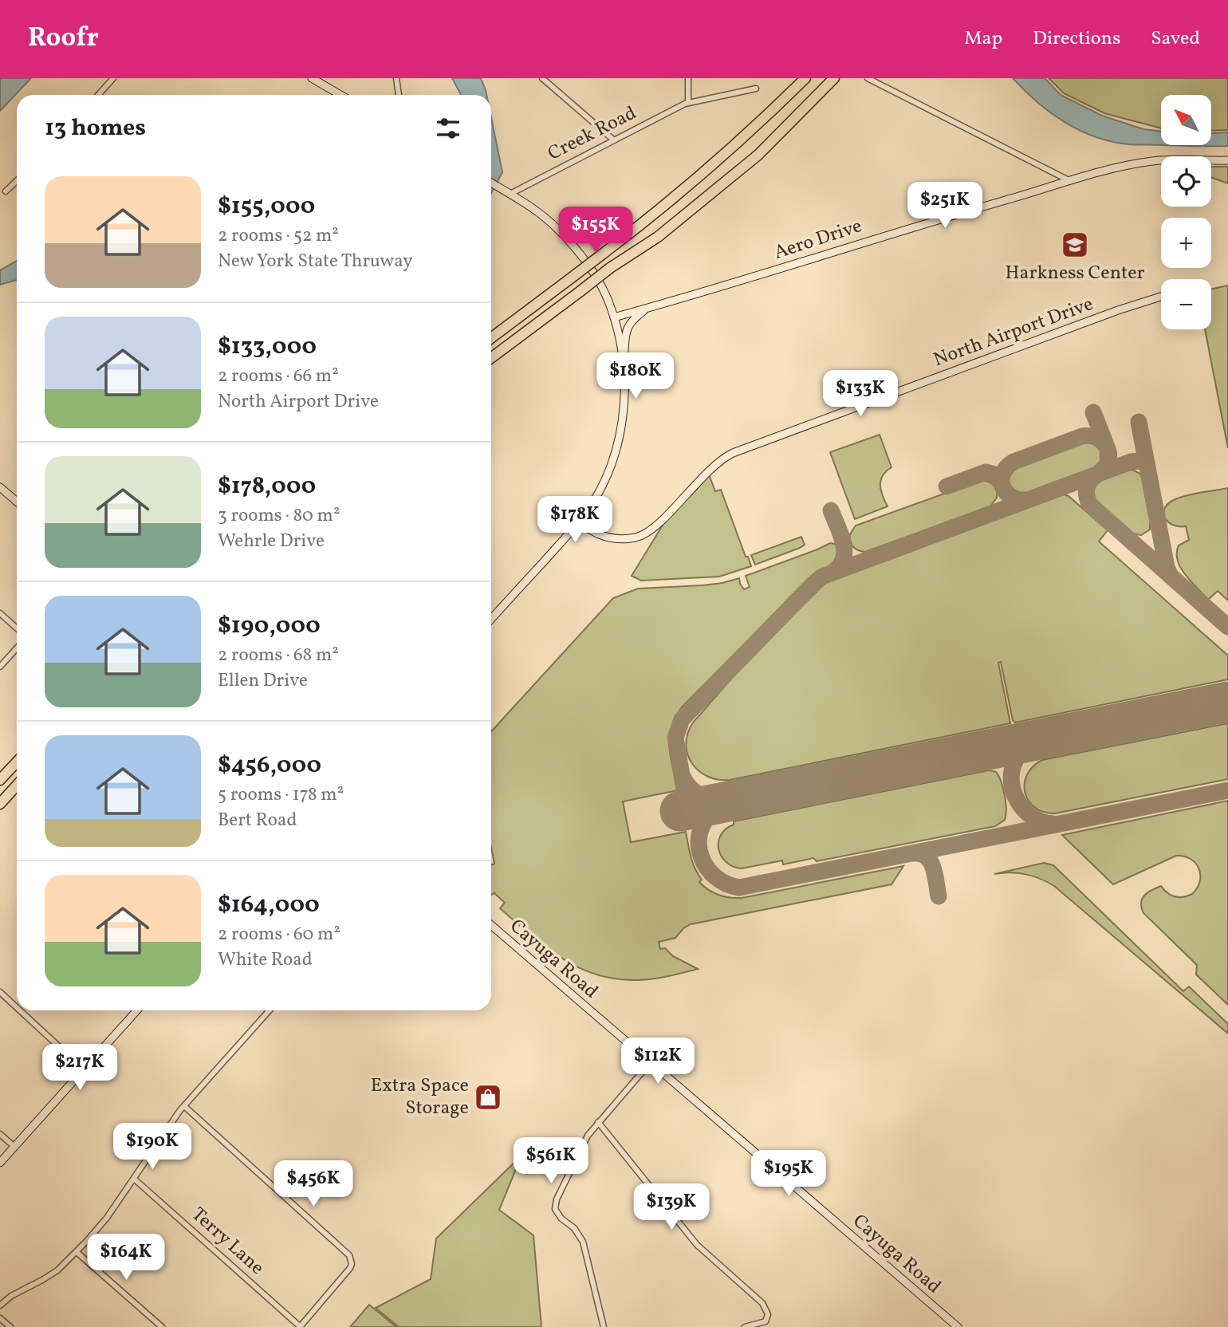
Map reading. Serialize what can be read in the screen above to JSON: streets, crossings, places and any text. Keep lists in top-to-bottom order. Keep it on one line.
{"streets":{"street":["Creek Road","Aero Drive","North Airport Drive","Cayuga Road","Terry Lane"]},"places":{"school or university":["Harkness Center"],"shop":["Extra Space Storage"]},"north":"top left","page":{"header":"Roofr","nav":["Map","Directions","Saved"],"map_buttons":["+","−"],"heading":"13 homes","list":[{"name":"$155,000","note":"2 rooms · 52 m² · New York State Thruway"},{"name":"$133,000","note":"2 rooms · 66 m² · North Airport Drive"},{"name":"$178,000","note":"3 rooms · 80 m² · Wehrle Drive"},{"name":"$190,000","note":"2 rooms · 68 m² · Ellen Drive"},{"name":"$456,000","note":"5 rooms · 178 m² · Bert Road"},{"name":"$164,000","note":"2 rooms · 60 m² · White Road"}],"price":["$251K","$155K","$180K","$133K","$178K","$112K","$217K","$190K","$561K","$195K","$456K","$139K","$164K"]}}
